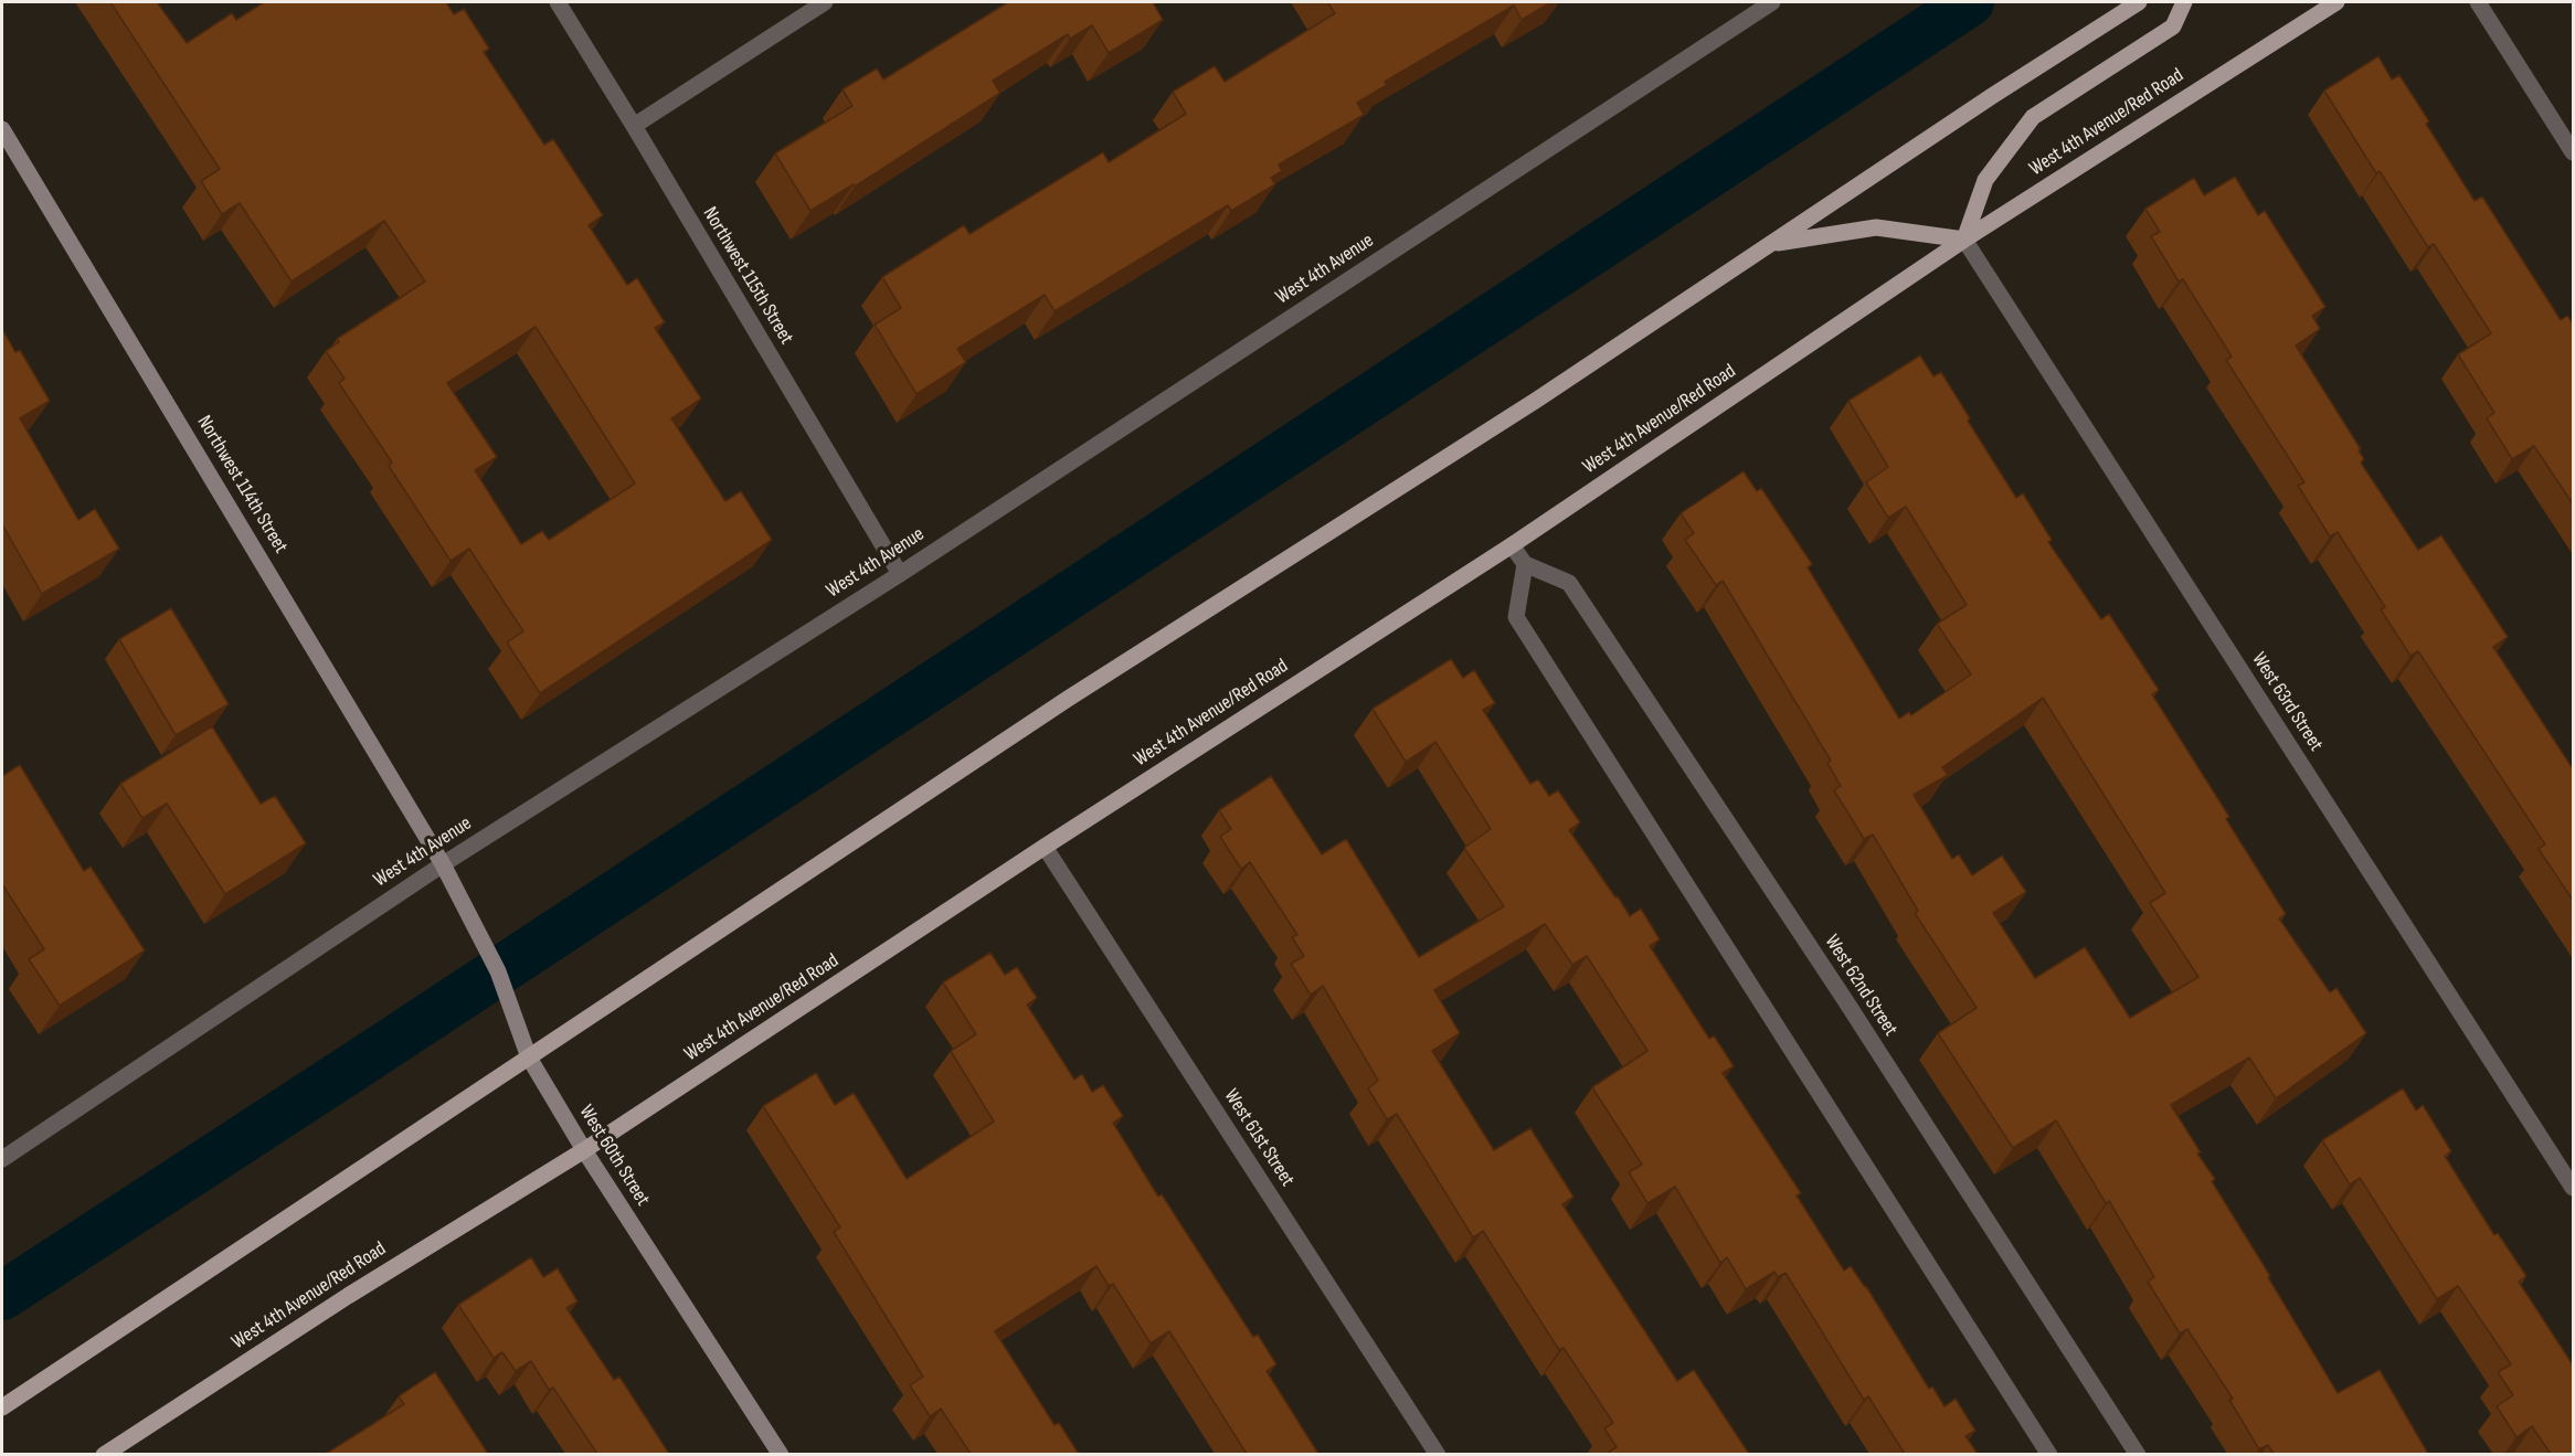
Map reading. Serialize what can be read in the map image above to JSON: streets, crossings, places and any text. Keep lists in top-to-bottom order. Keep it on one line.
{"streets":{"main road":["West 4th Avenue/Red Road"],"street":["West 4th Avenue","Northwest 115th Street","Northwest 114th Street","West 63rd Street","West 62nd Street","West 61st Street","West 60th Street"]},"crossings":[["West 4th Avenue/Red Road","West 63rd Street"],["West 4th Avenue/Red Road","West 61st Street"],["West 4th Avenue/Red Road","West 60th Street"],["West 4th Avenue","Northwest 115th Street"],["West 4th Avenue","Northwest 114th Street"],["West 4th Avenue","West 60th Street"],["Northwest 114th Street","West 60th Street"]]}
